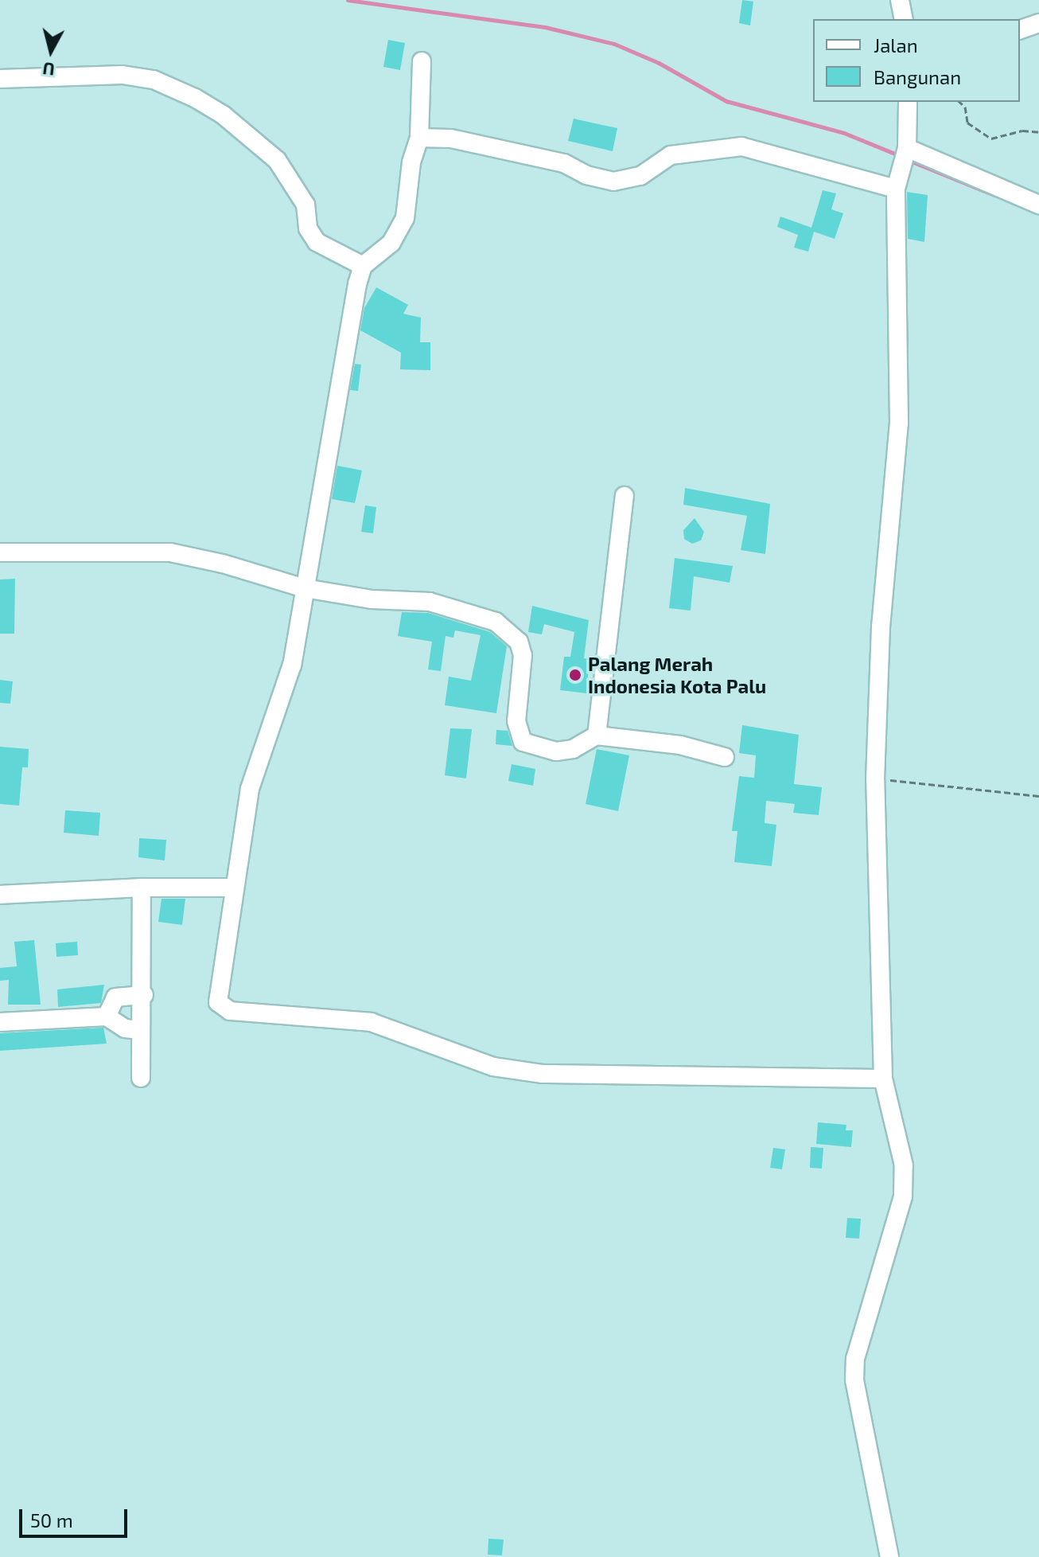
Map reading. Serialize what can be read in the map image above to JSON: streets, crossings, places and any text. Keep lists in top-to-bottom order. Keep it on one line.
{"places":["Palang Merah Indonesia Kota Palu"],"legend":["Jalan","Bangunan"],"scale_bar":"50 m","north":"bottom"}
